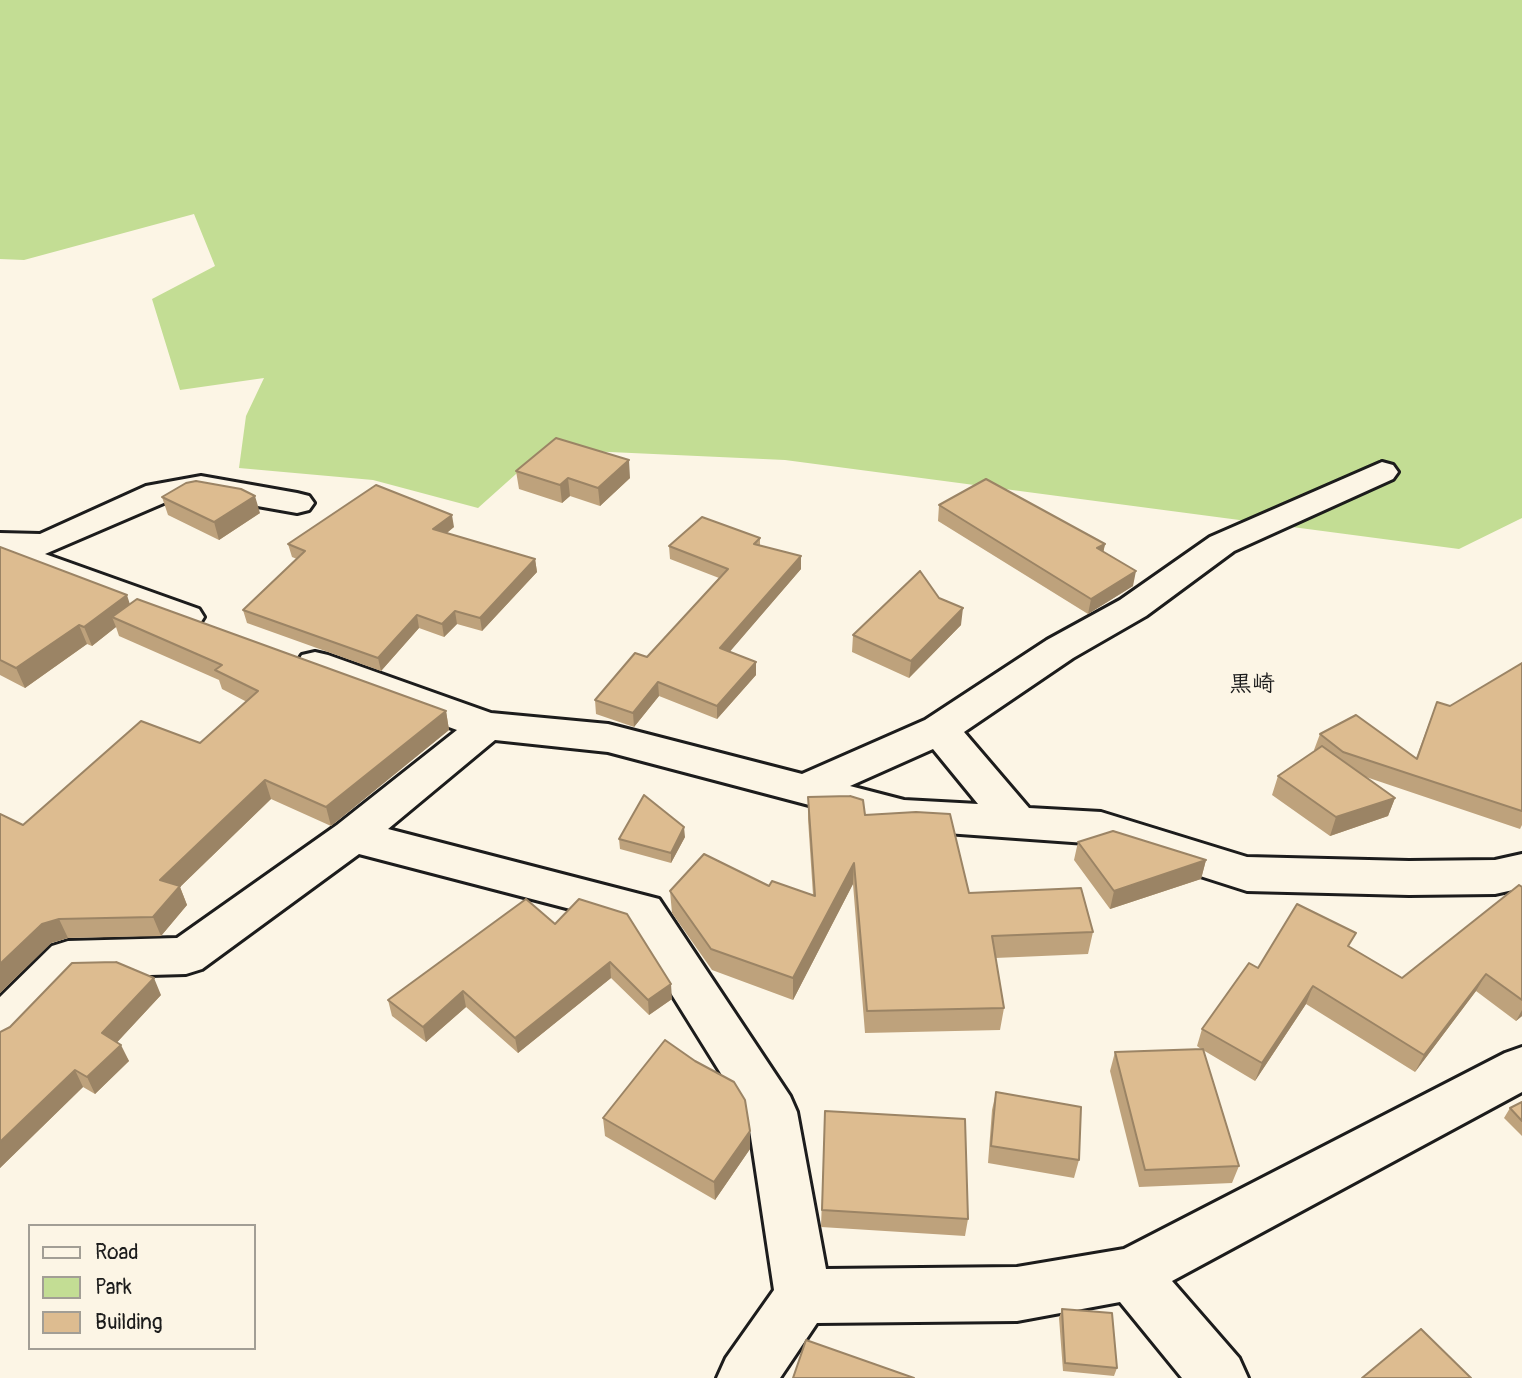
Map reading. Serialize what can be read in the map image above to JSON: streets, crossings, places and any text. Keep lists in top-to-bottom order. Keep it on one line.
{"districts":["黒崎"],"legend":["Road","Park","Building"]}
